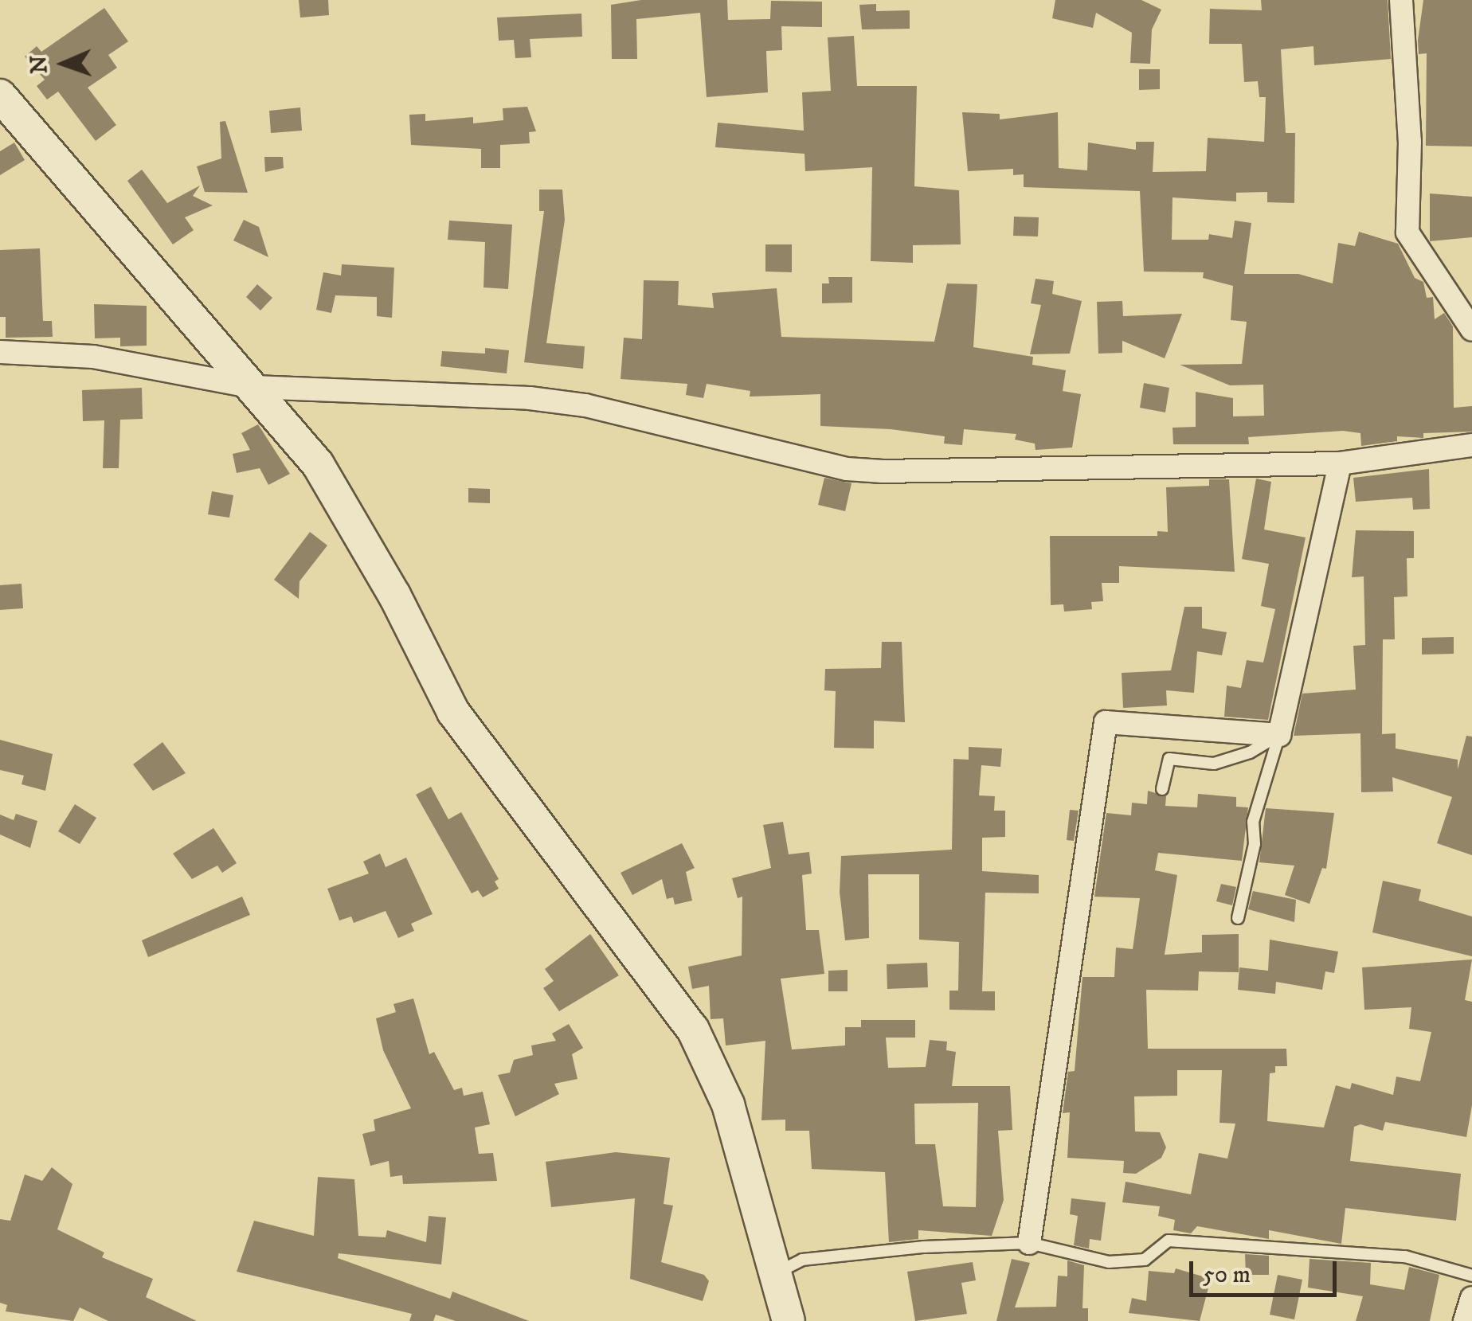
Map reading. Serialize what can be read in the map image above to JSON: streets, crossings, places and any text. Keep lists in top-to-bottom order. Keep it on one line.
{"scale_bar":"50 m","north":"left"}
